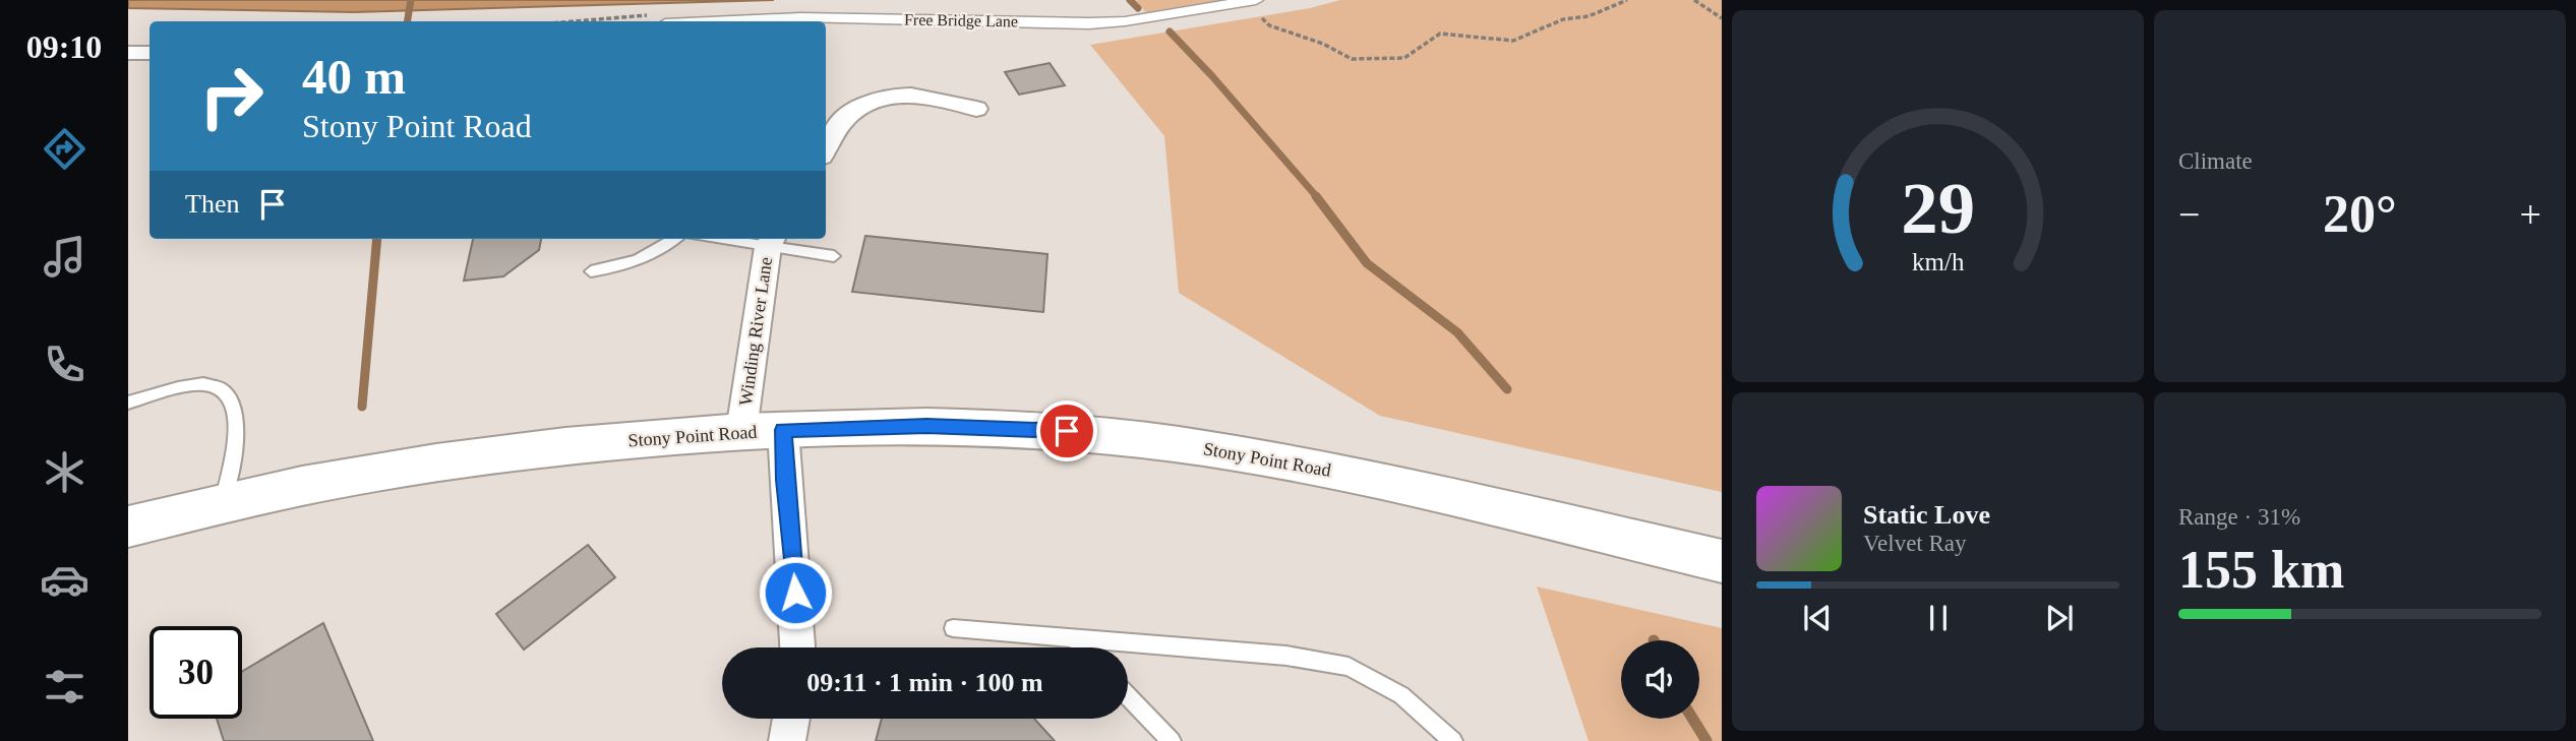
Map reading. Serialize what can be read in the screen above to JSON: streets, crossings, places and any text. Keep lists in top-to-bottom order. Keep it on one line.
{"streets":{"main road":["Stony Point Road"],"street":["Free Bridge Lane","Winding River Lane"]},"crossings":[["Winding River Lane","Stony Point Road"]],"page":{"tabs":"09:10","tile":["Climate",["Range · 31%","155 km"]],"turn":["40 m","Stony Point Road"],"then":"Then","heat":["−","20°","+"],"song":["Static Love","Velvet Ray"],"limit":"30","trip":"09:11 · 1 min · 100 m","gauge":["29","km/h"]}}
